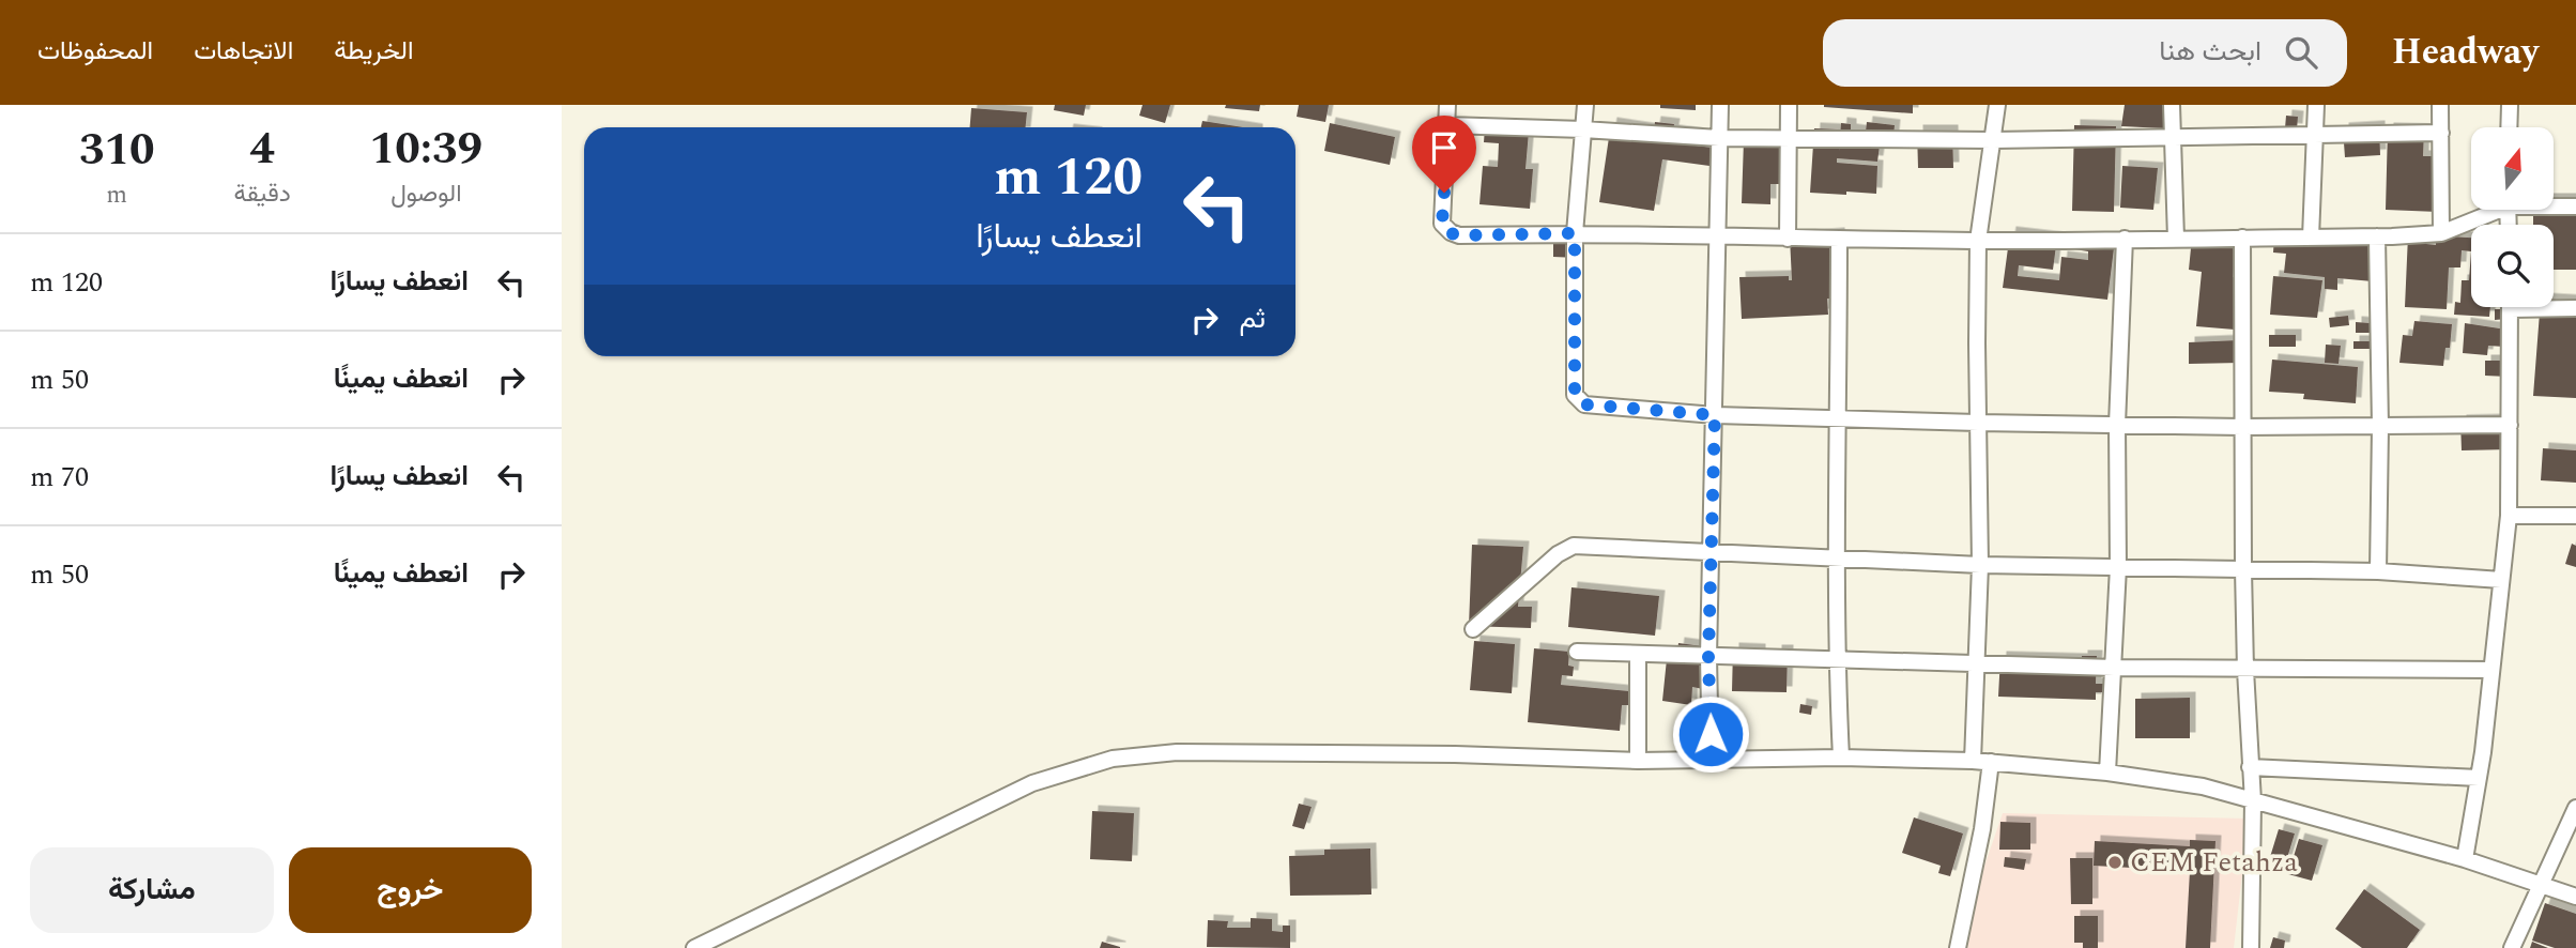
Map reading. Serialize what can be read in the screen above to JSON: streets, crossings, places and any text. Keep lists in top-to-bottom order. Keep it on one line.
{"places":["CEM Fetahza"],"north":"top","page":{"header":"Headway","search":"ابحث هنا","nav":["الخريطة","الاتجاهات","المحفوظات"],"eta":["10:39","الوصول","4","دقيقة","310","m"],"turn":["120 m","انعطف يسارًا"],"list":[{"name":"انعطف يسارًا","value":"120 m"},{"name":"انعطف يمينًا","value":"50 m"},{"name":"انعطف يسارًا","value":"70 m"},{"name":"انعطف يمينًا","value":"50 m"}],"then":"ثم","buttons":["خروج","مشاركة"]}}
